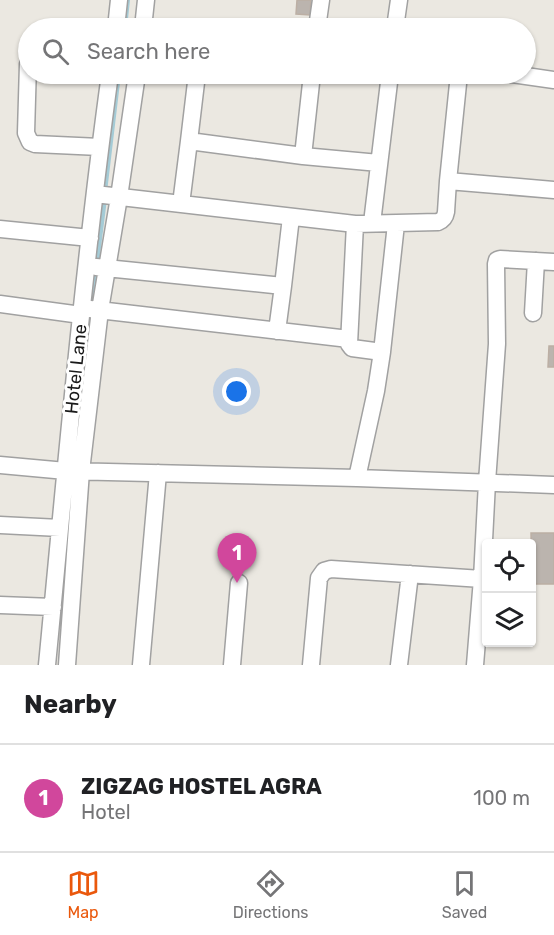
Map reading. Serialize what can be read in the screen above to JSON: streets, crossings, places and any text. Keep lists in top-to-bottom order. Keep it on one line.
{"streets":{"street":["Hotel Lane"]},"page":{"search":"Search here","pins":"1","heading":"Nearby","list":[{"mark":"1","name":"ZIGZAG HOSTEL AGRA","note":"Hotel","value":"100 m"}],"nav":["Map","Directions","Saved"]}}
